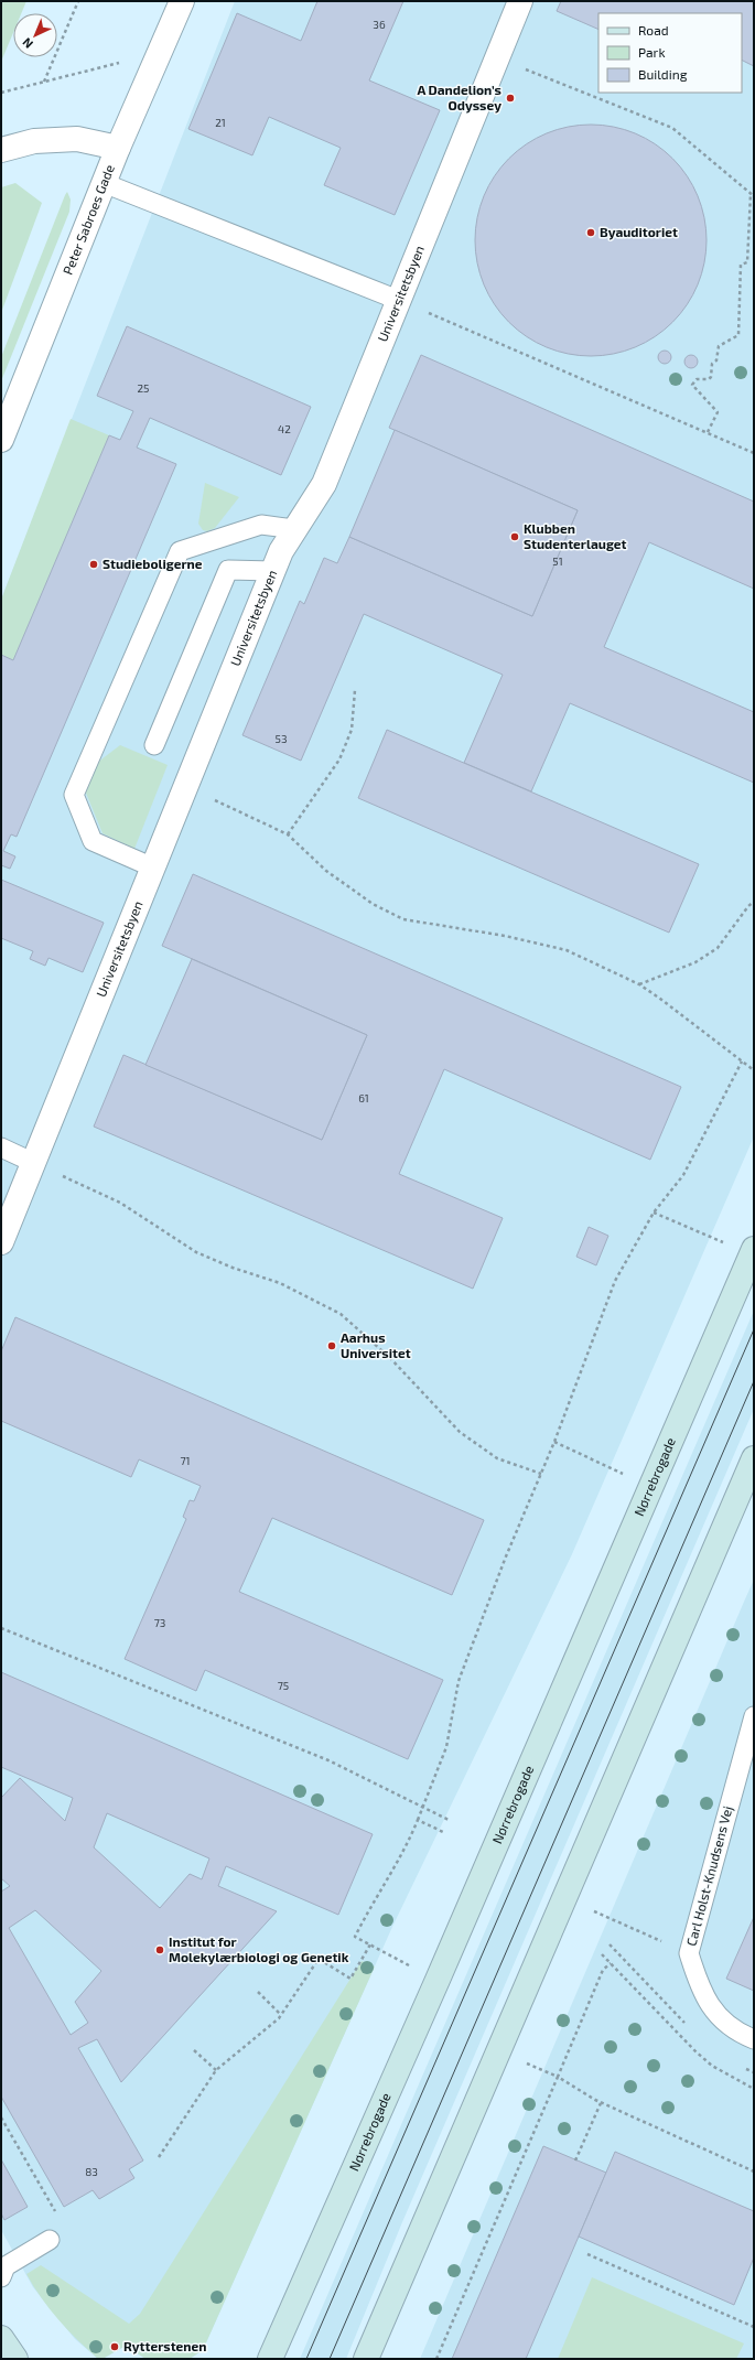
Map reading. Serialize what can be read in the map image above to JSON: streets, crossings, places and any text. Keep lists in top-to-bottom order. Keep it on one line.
{"streets":{"main road":["Nørrebrogade"],"street":["Peter Sabroes Gade","Universitetsbyen"],"lane":["Carl Holst-Knudsens Vej"]},"places":["A Dandelion’s Odyssey","Byauditoriet","Klubben Studenterlauget","Studieboligerne","Aarhus Universitet","Institut for Molekylærbiologi og Genetik","Rytterstenen"],"house_numbers":["36","21","25","42","51","53","61","71","73","75","83"],"legend":["Road","Park","Building"],"north":"bottom left"}
